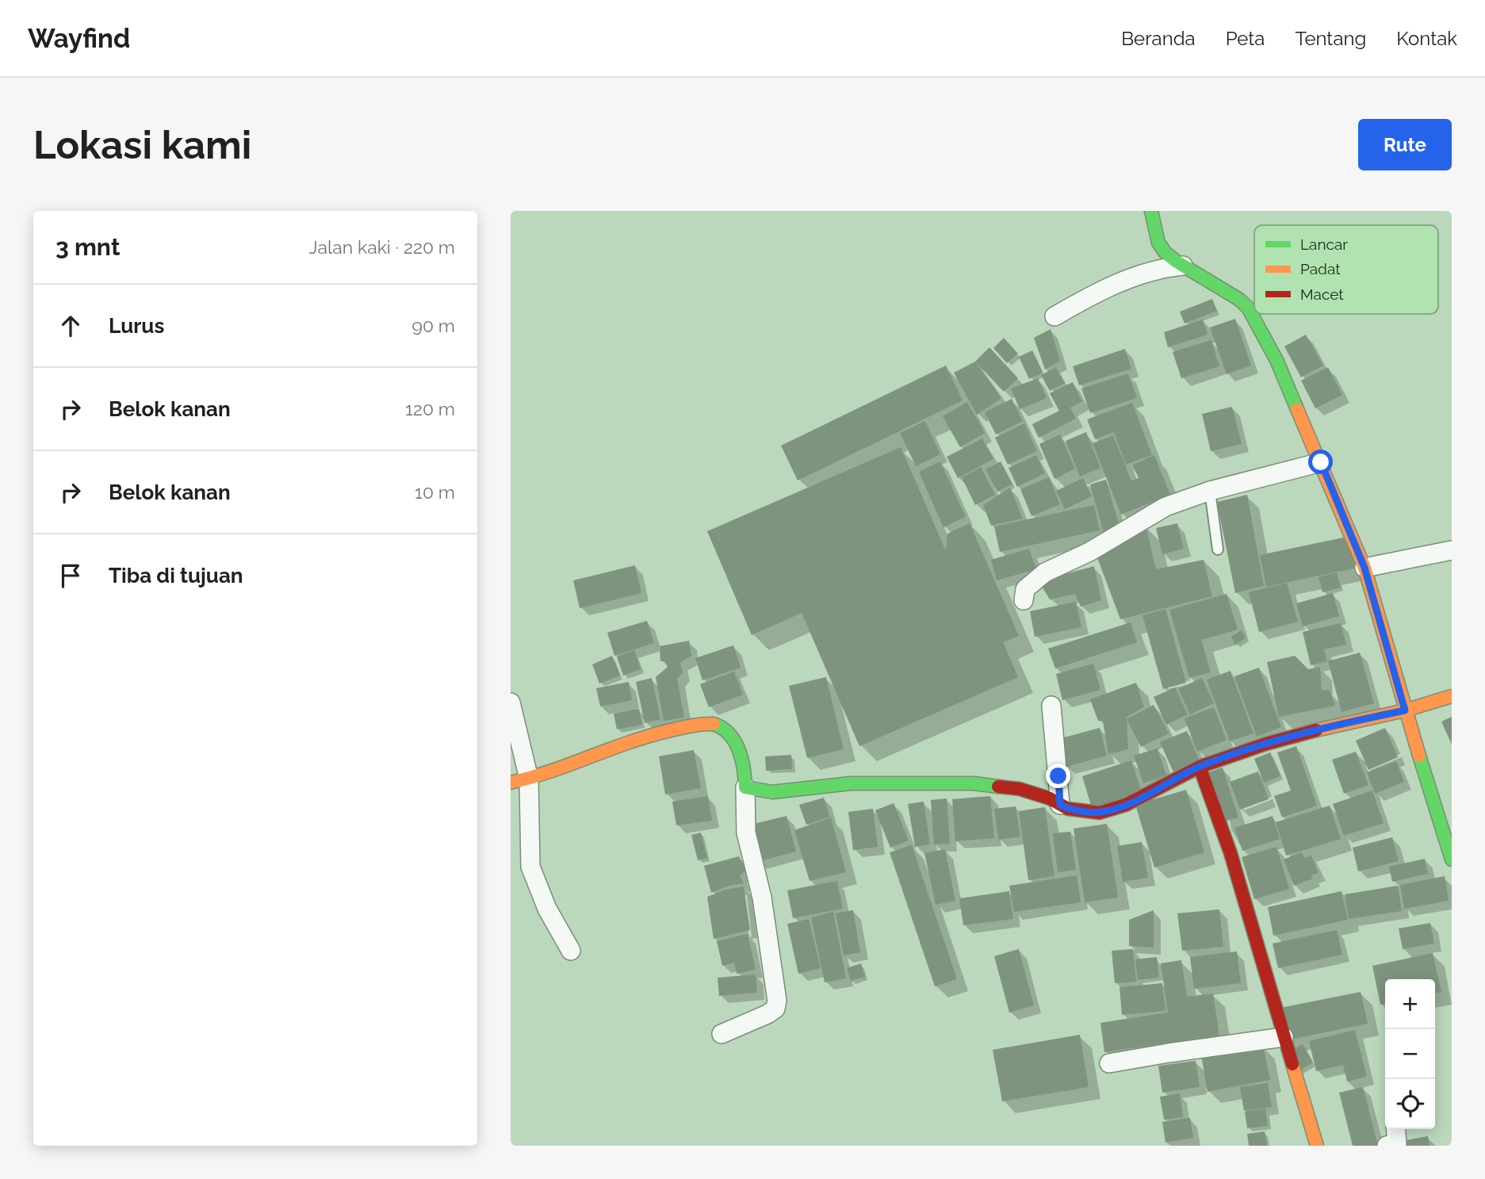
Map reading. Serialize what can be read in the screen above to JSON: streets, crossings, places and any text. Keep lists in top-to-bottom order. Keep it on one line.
{"legend":["Lancar","Padat","Macet"],"page":{"header":"Wayfind","nav":["Beranda","Peta","Tentang","Kontak"],"buttons":"Rute","title":"Lokasi kami","heading":["3 mnt","Jalan kaki · 220 m"],"list":[["Lurus","90 m"],["Belok kanan","120 m"],["Belok kanan","10 m"],"Tiba di tujuan"],"map_buttons":["+","−"]}}
